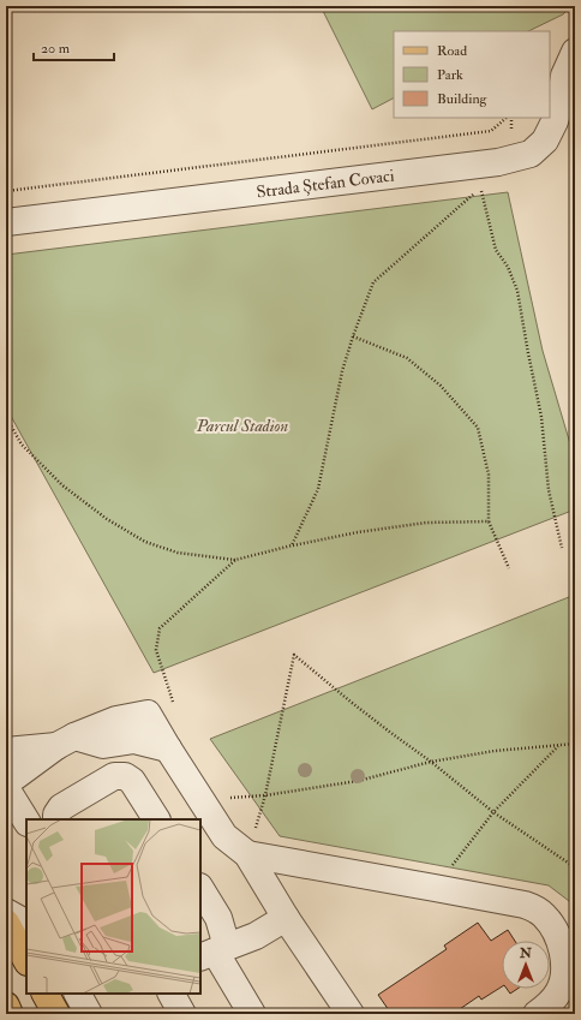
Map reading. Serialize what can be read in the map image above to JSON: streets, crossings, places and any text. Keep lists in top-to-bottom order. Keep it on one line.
{"streets":{"street":["Strada Ștefan Covaci"]},"parks":["Parcul Stadion"],"legend":["Road","Park","Building"],"scale_bar":"20 m","north":"top"}
